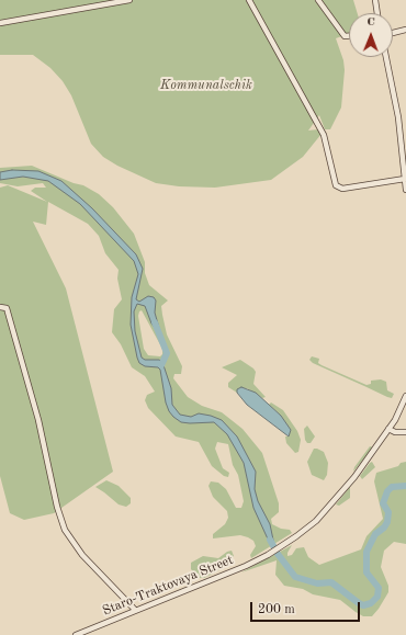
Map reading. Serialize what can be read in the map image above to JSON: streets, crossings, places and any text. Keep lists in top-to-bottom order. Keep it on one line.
{"streets":{"street":["Staro-Traktovaya Street"]},"parks":["Kommunalschik"],"scale_bar":"200 m","north":"top"}
